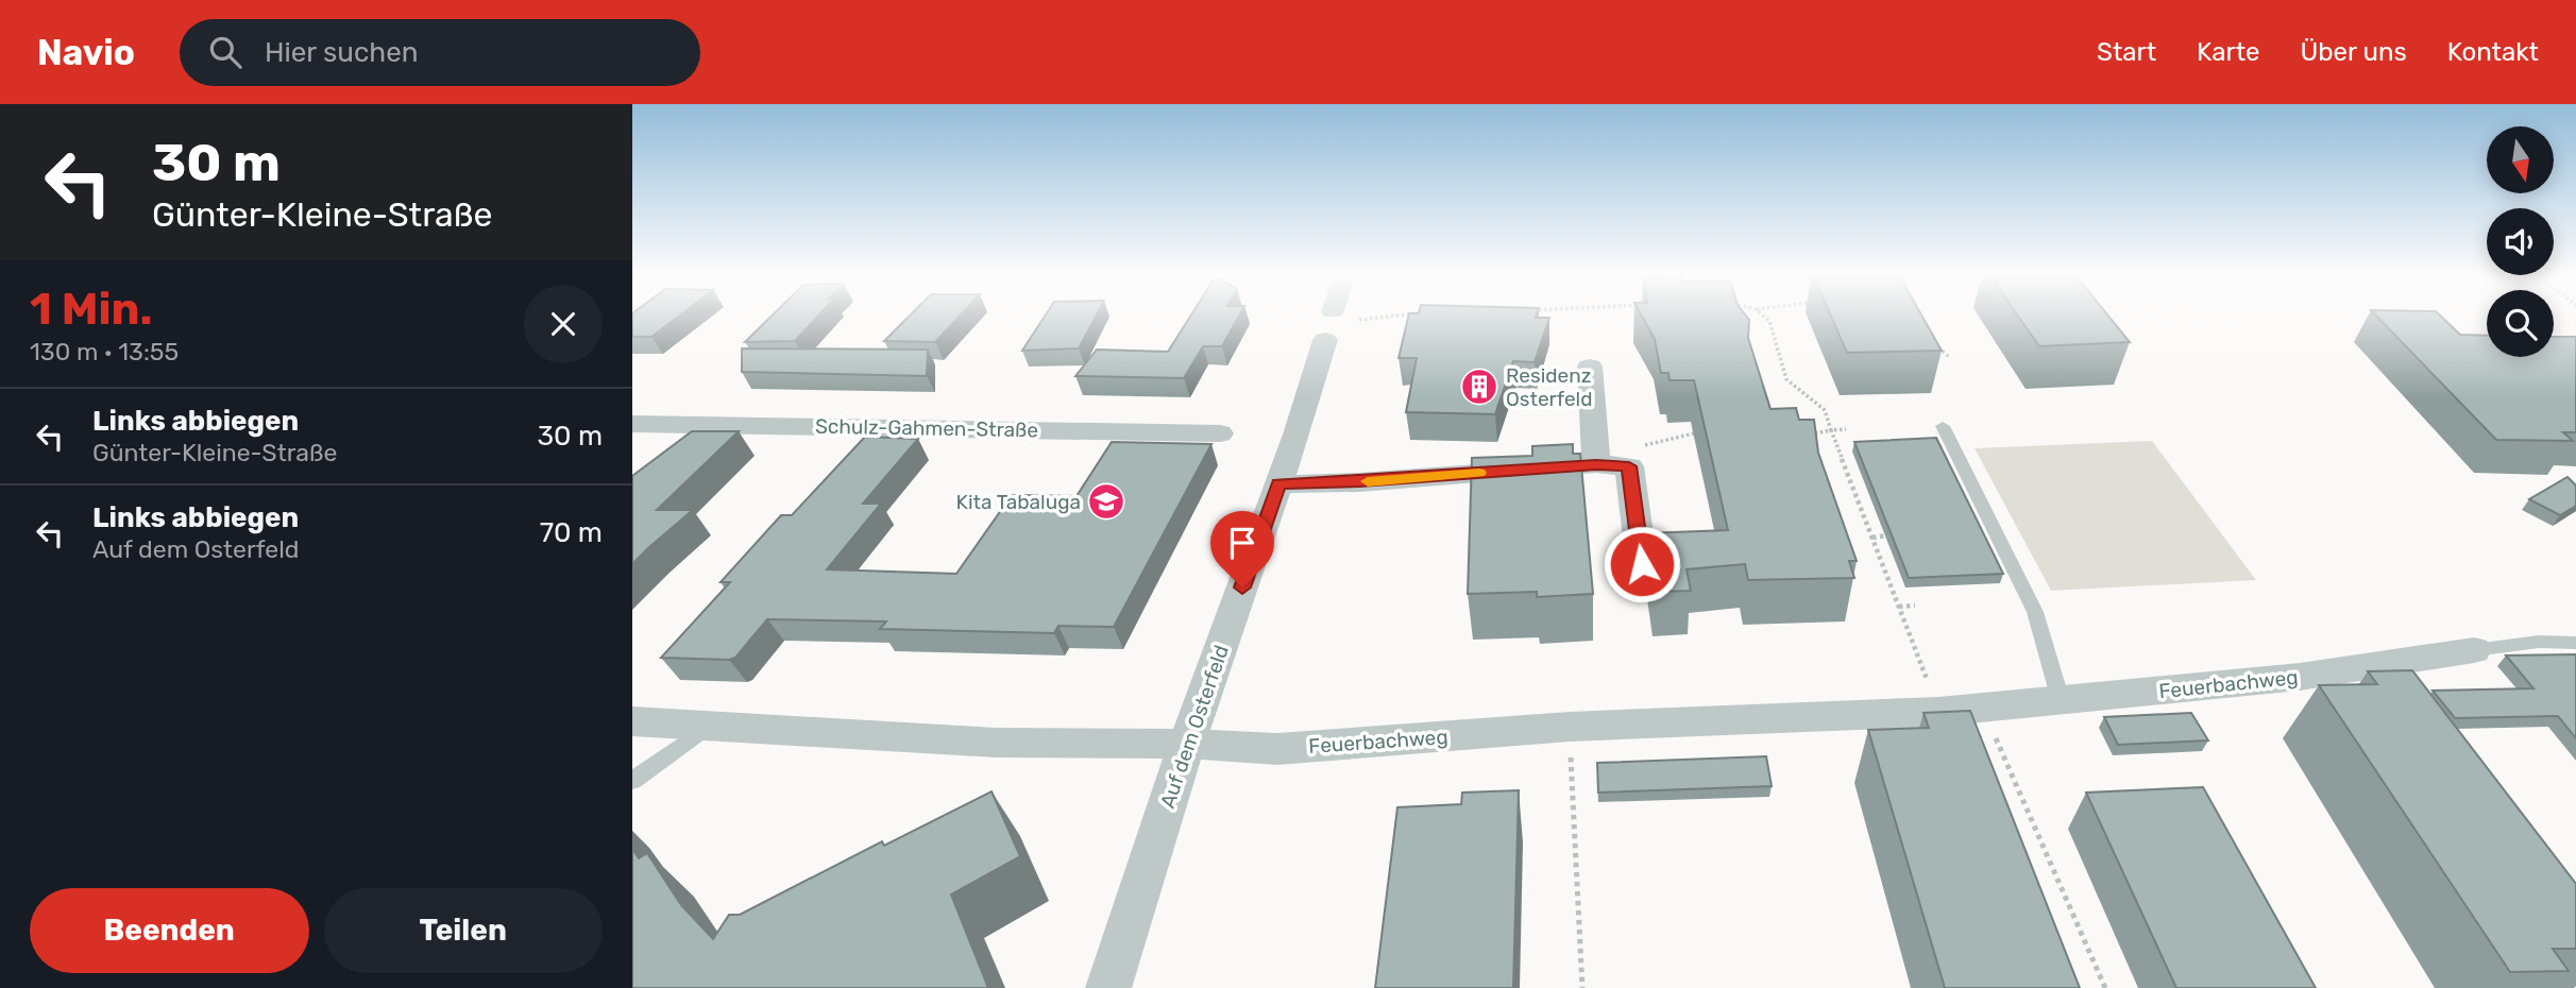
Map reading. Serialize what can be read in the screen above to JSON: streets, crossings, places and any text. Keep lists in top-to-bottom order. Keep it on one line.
{"streets":{"street":["Schulz-Gahmen-Straße","Feuerbachweg","Auf dem Osterfeld"]},"crossings":[["Feuerbachweg","Auf dem Osterfeld"]],"places":{"building":["Residenz Osterfeld"],"school or university":["Kita Tabaluga"]},"north":"bottom","page":{"header":"Navio","search":"Hier suchen","nav":["Start","Karte","Über uns","Kontakt"],"turn":["30 m","Günter-Kleine-Straße"],"heading":["1 Min.","130 m · 13:55"],"list":[{"name":"Links abbiegen","note":"Günter-Kleine-Straße","value":"30 m"},{"name":"Links abbiegen","note":"Auf dem Osterfeld","value":"70 m"}],"buttons":["Beenden","Teilen"]}}
